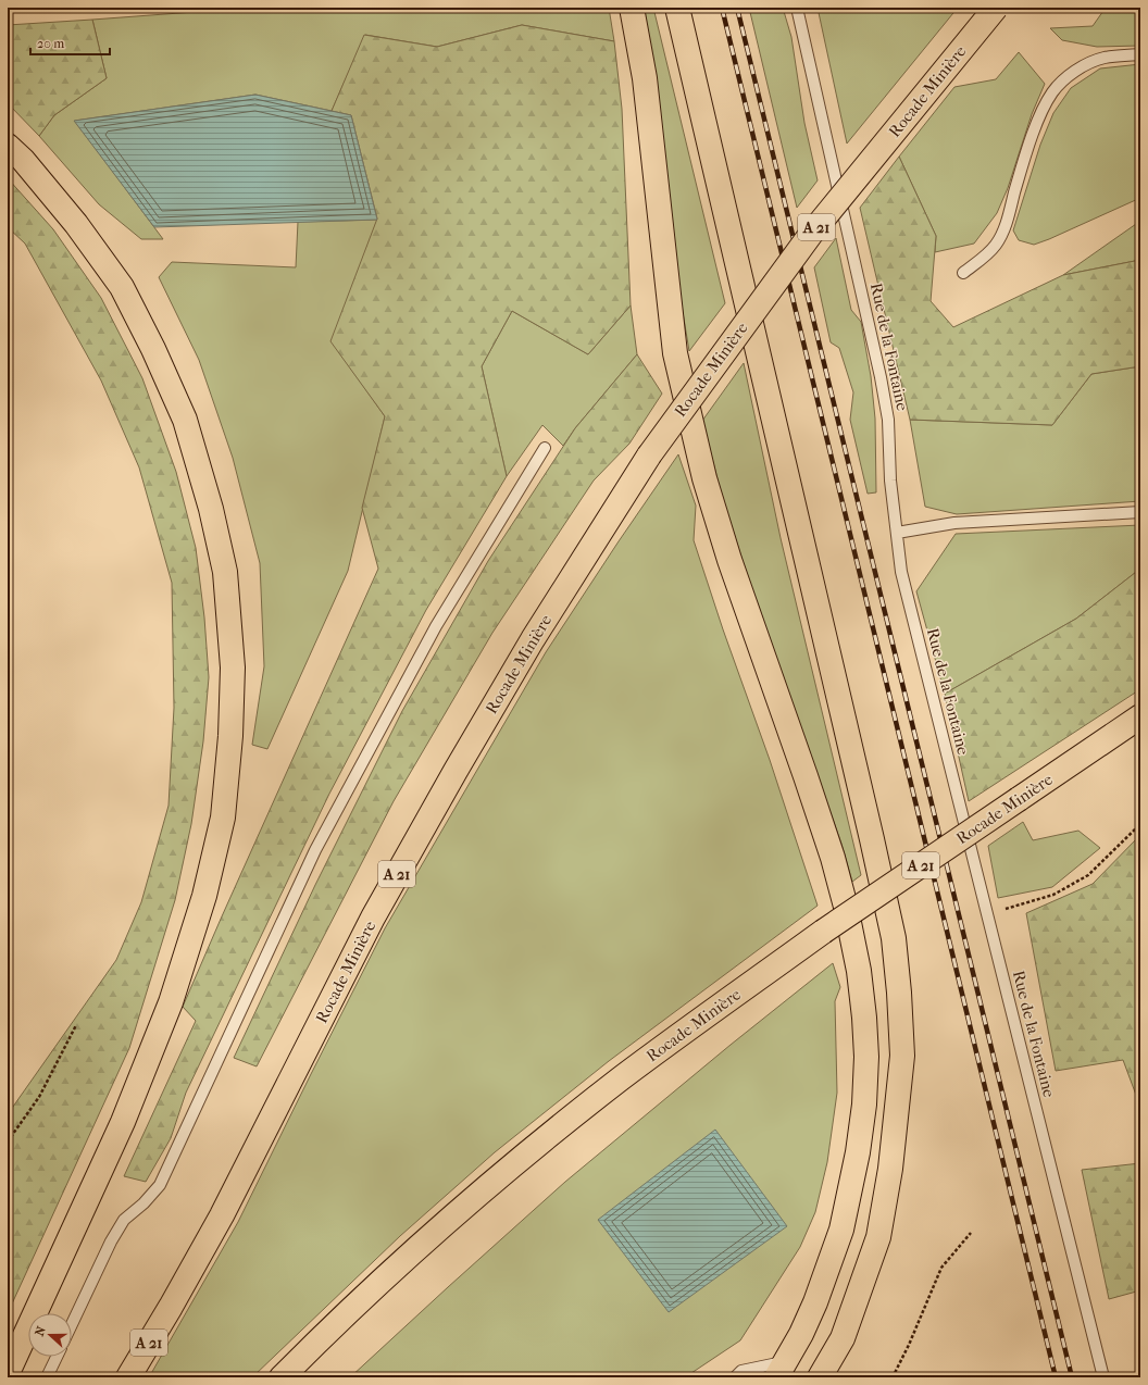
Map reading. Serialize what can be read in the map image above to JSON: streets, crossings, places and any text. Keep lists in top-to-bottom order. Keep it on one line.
{"streets":{"highway":["Rocade Minière","A 21"],"lane":["Rue de la Fontaine"]},"scale_bar":"20 m","north":"left"}
